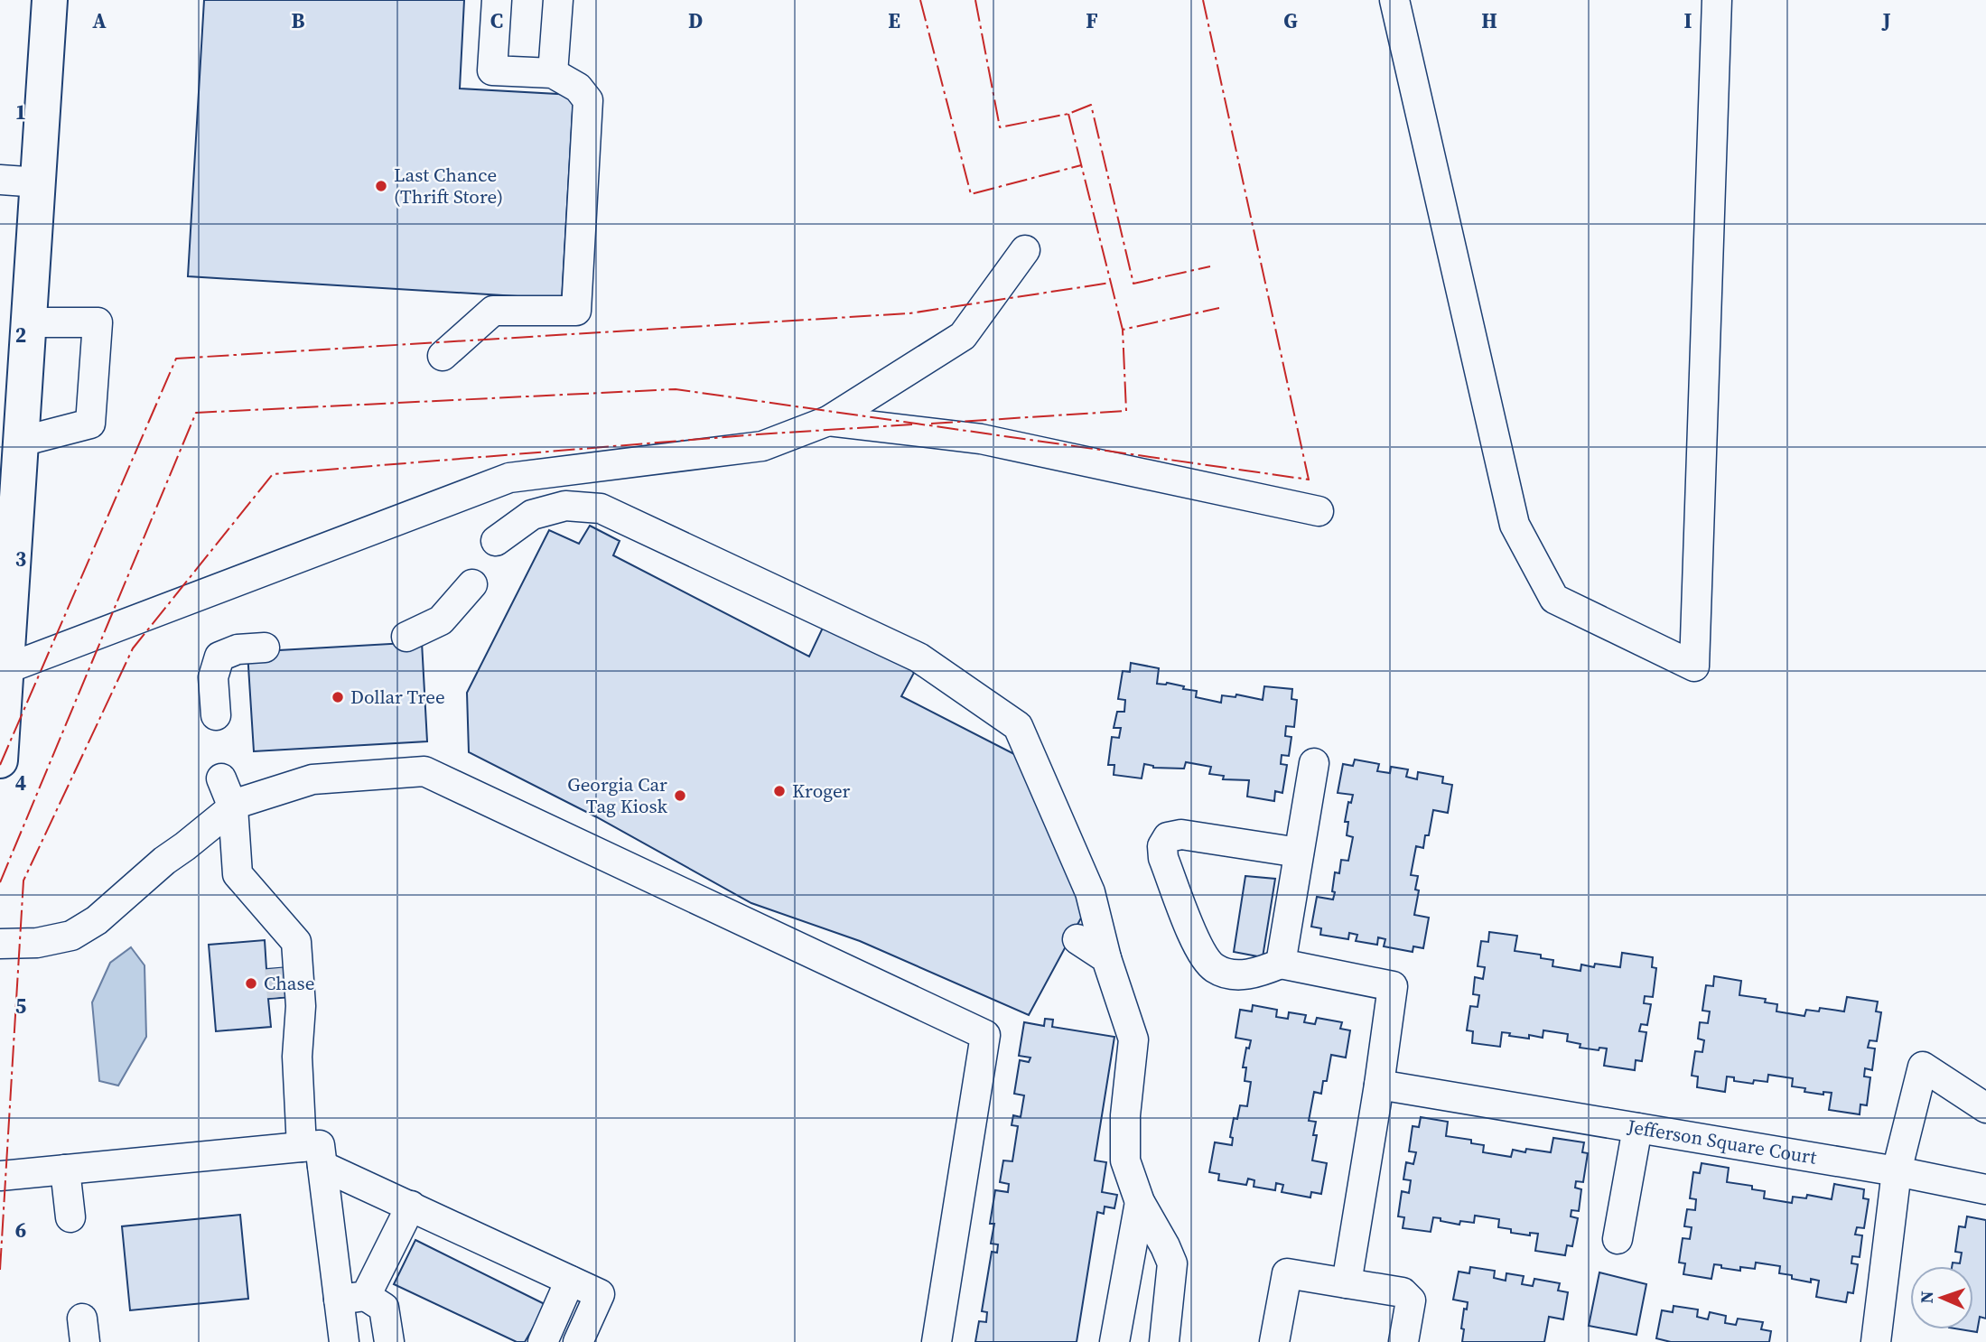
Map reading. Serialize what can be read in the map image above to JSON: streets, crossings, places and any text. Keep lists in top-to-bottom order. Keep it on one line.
{"streets":{"street":["Jefferson Square Court"]},"places":["Last Chance (Thrift Store)","Dollar Tree","Kroger","Georgia Car Tag Kiosk","Chase"],"north":"left","grid":{"columns":["A","B","C","D","E","F","G","H","I","J"],"rows":["1","2","3","4","5","6"]}}
